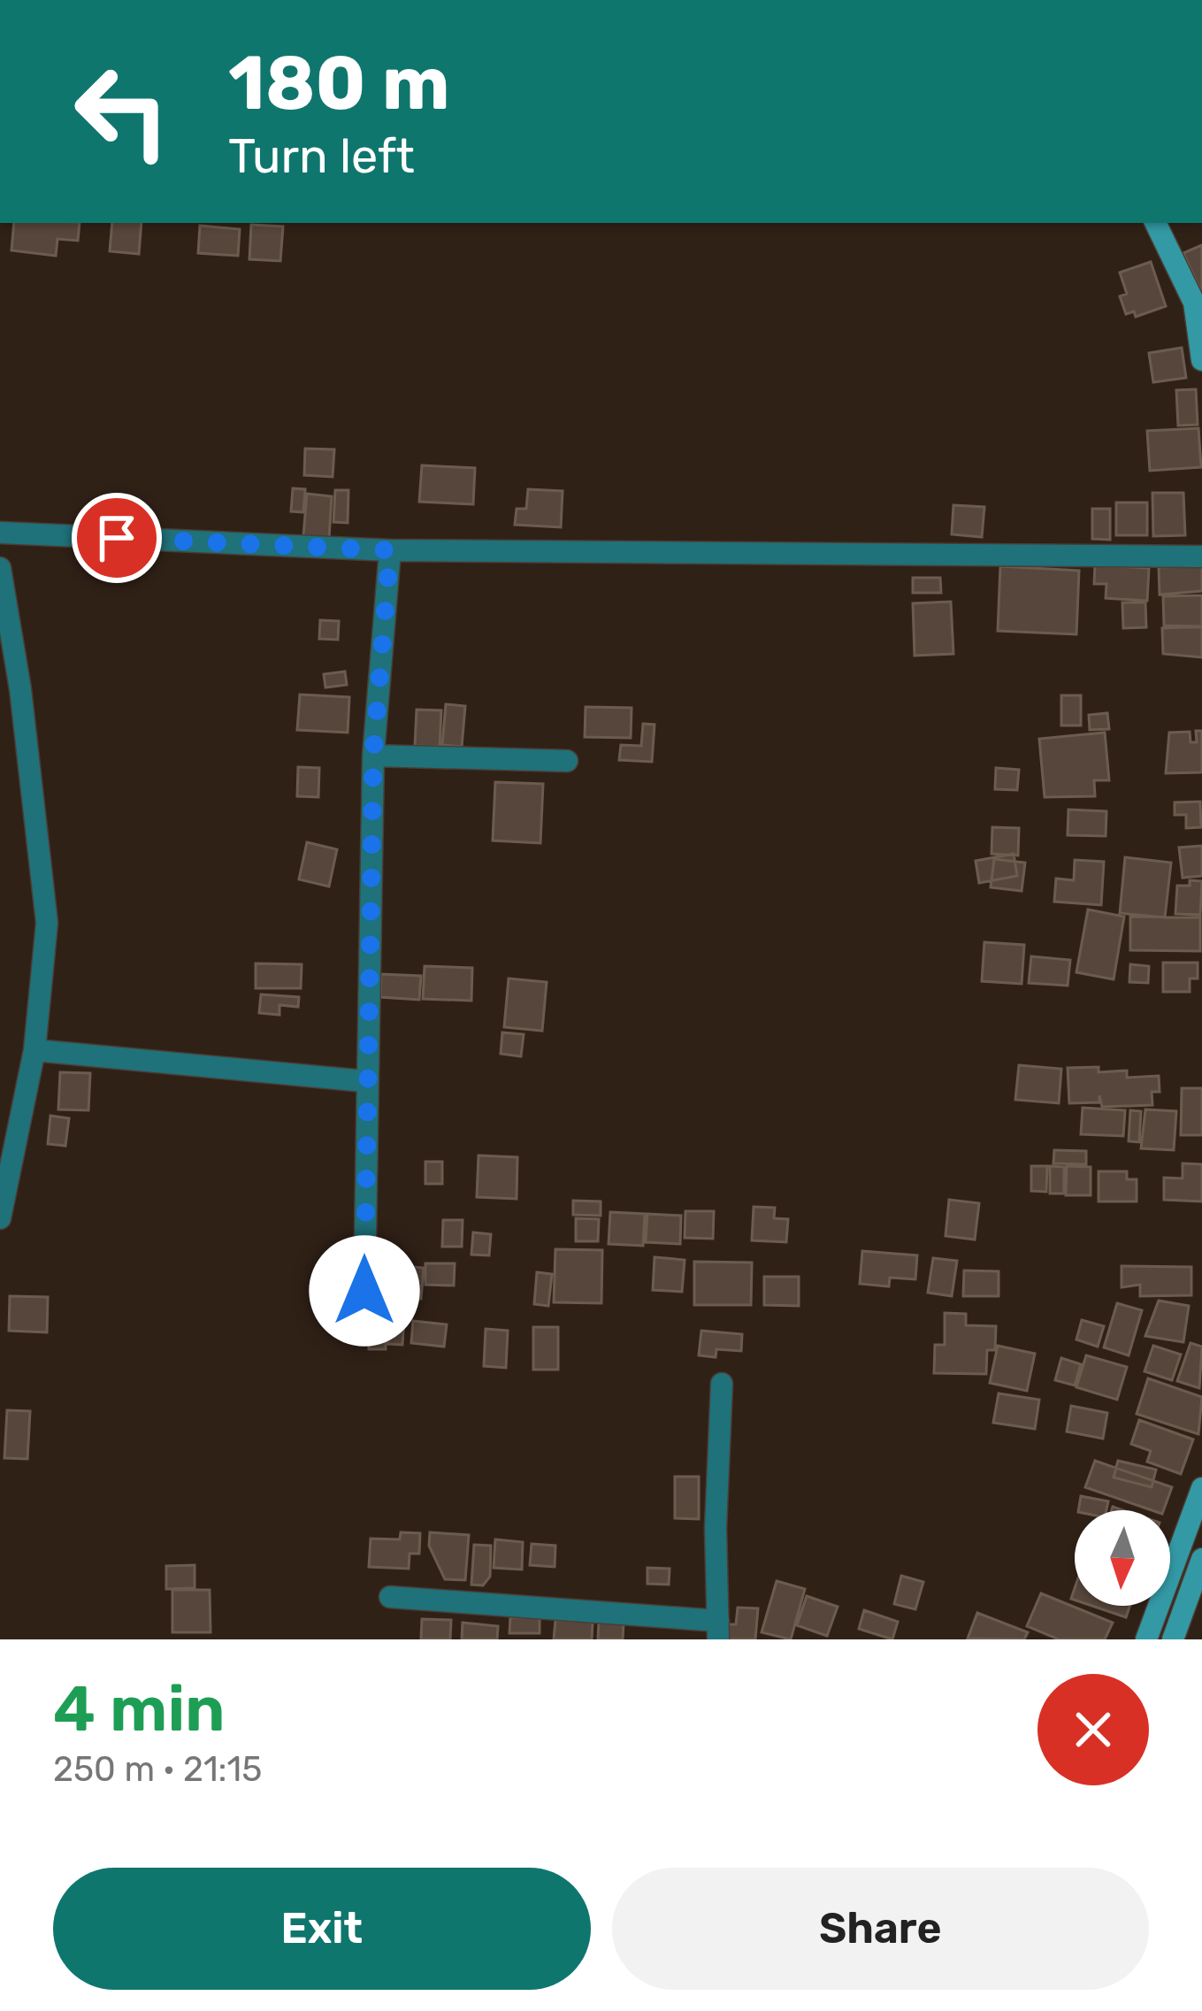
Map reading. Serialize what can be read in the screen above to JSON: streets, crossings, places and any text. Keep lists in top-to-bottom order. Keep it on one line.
{"north":"bottom","page":{"turn":["180 m","Turn left"],"heading":["4 min","250 m · 21:15"],"buttons":["Exit","Share"]}}
